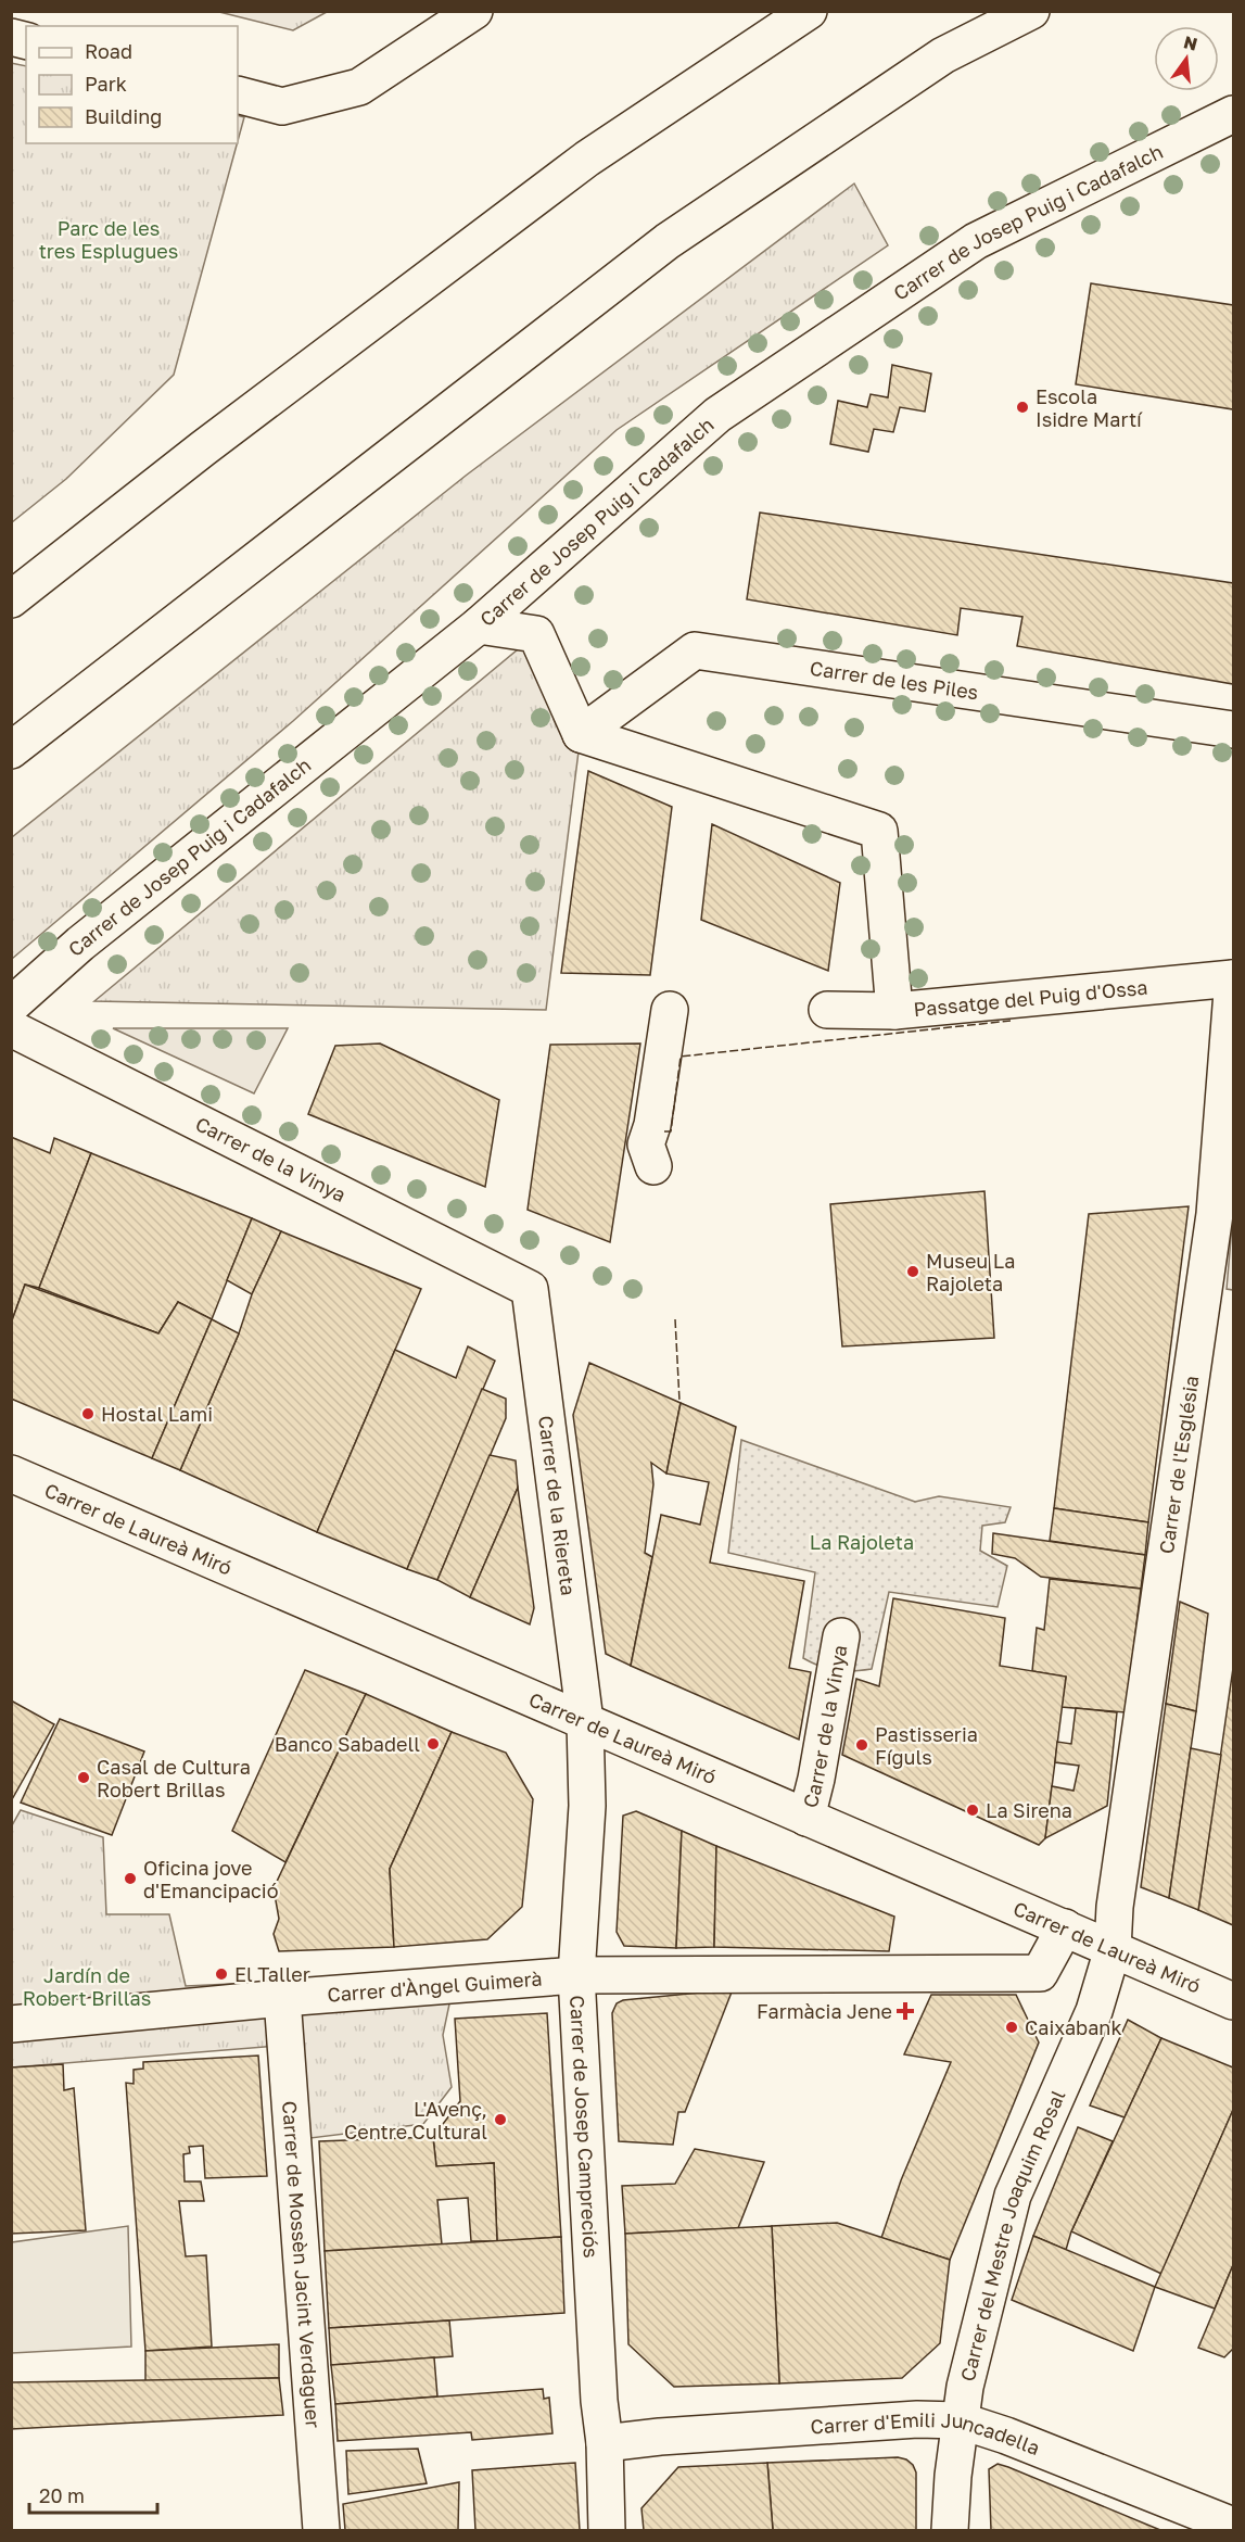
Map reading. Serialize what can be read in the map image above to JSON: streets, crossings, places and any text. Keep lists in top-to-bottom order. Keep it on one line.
{"streets":{"main road":["Carrer de Josep Puig i Cadafalch","Carrer de les Piles","Passatge del Puig d'Ossa","Carrer de la Vinya","Carrer de l'Església","Carrer de la Riereta","Carrer de Laureà Miró","Carrer d'Àngel Guimerà","Carrer de Josep Campreciós","Carrer del Mestre Joaquim Rosal","Carrer de Mossèn Jacint Verdaguer","Carrer d'Emili Juncadella"]},"crossings":[["Passatge del Puig d'Ossa","Carrer de l'Església"],["Carrer de la Vinya","Carrer de la Riereta"],["Carrer de la Vinya","Carrer de Laureà Miró"],["Carrer de l'Església","Carrer de Laureà Miró"],["Carrer de l'Església","Carrer del Mestre Joaquim Rosal"],["Carrer de la Riereta","Carrer de Laureà Miró"],["Carrer de la Riereta","Carrer de Josep Campreciós"],["Carrer de Laureà Miró","Carrer d'Àngel Guimerà"],["Carrer de Laureà Miró","Carrer de Josep Campreciós"],["Carrer de Laureà Miró","Carrer del Mestre Joaquim Rosal"],["Carrer d'Àngel Guimerà","Carrer de Josep Campreciós"],["Carrer d'Àngel Guimerà","Carrer de Mossèn Jacint Verdaguer"],["Carrer de Josep Campreciós","Carrer d'Emili Juncadella"],["Carrer del Mestre Joaquim Rosal","Carrer d'Emili Juncadella"]],"parks":["Parc de les tres Esplugues","La Rajoleta","Jardín de Robert Brillas"],"places":{"other":["Escola Isidre Martí","Museu La Rajoleta","Hostal Lami","Banco Sabadell","Pastisseria Fíguls","Casal de Cultura Robert Brillas","La Sirena","Oficina jove d'Emancipació","El Taller","Caixabank","L'Avenç, Centre Cultural"],"health":["Farmàcia Jene"]},"legend":["Road","Park","Building"],"scale_bar":"20 m","north":"top"}
